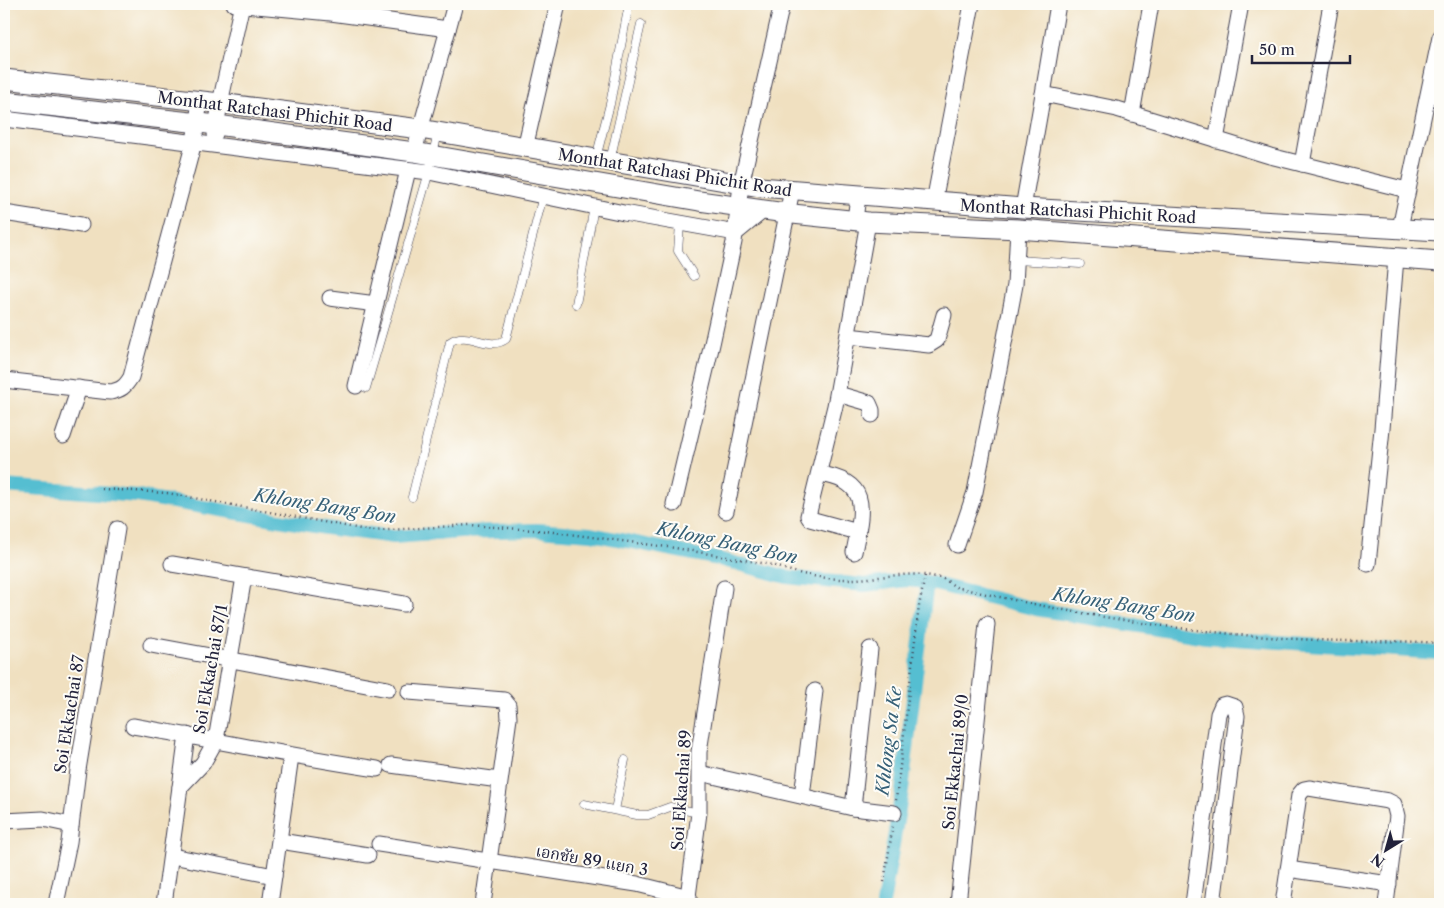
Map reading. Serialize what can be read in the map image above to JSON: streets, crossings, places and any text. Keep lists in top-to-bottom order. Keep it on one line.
{"streets":{"street":["Monthat Ratchasi Phichit Road","Soi Ekkachai 87/1","Soi Ekkachai 87","Soi Ekkachai 89/0","Soi Ekkachai 89","เอกชัย 89 แยก 3"]},"crossings":[["Soi Ekkachai 89","เอกชัย 89 แยก 3"]],"water":["Khlong Bang Bon","Khlong Sa Ke"],"scale_bar":"50 m","north":"bottom left"}
